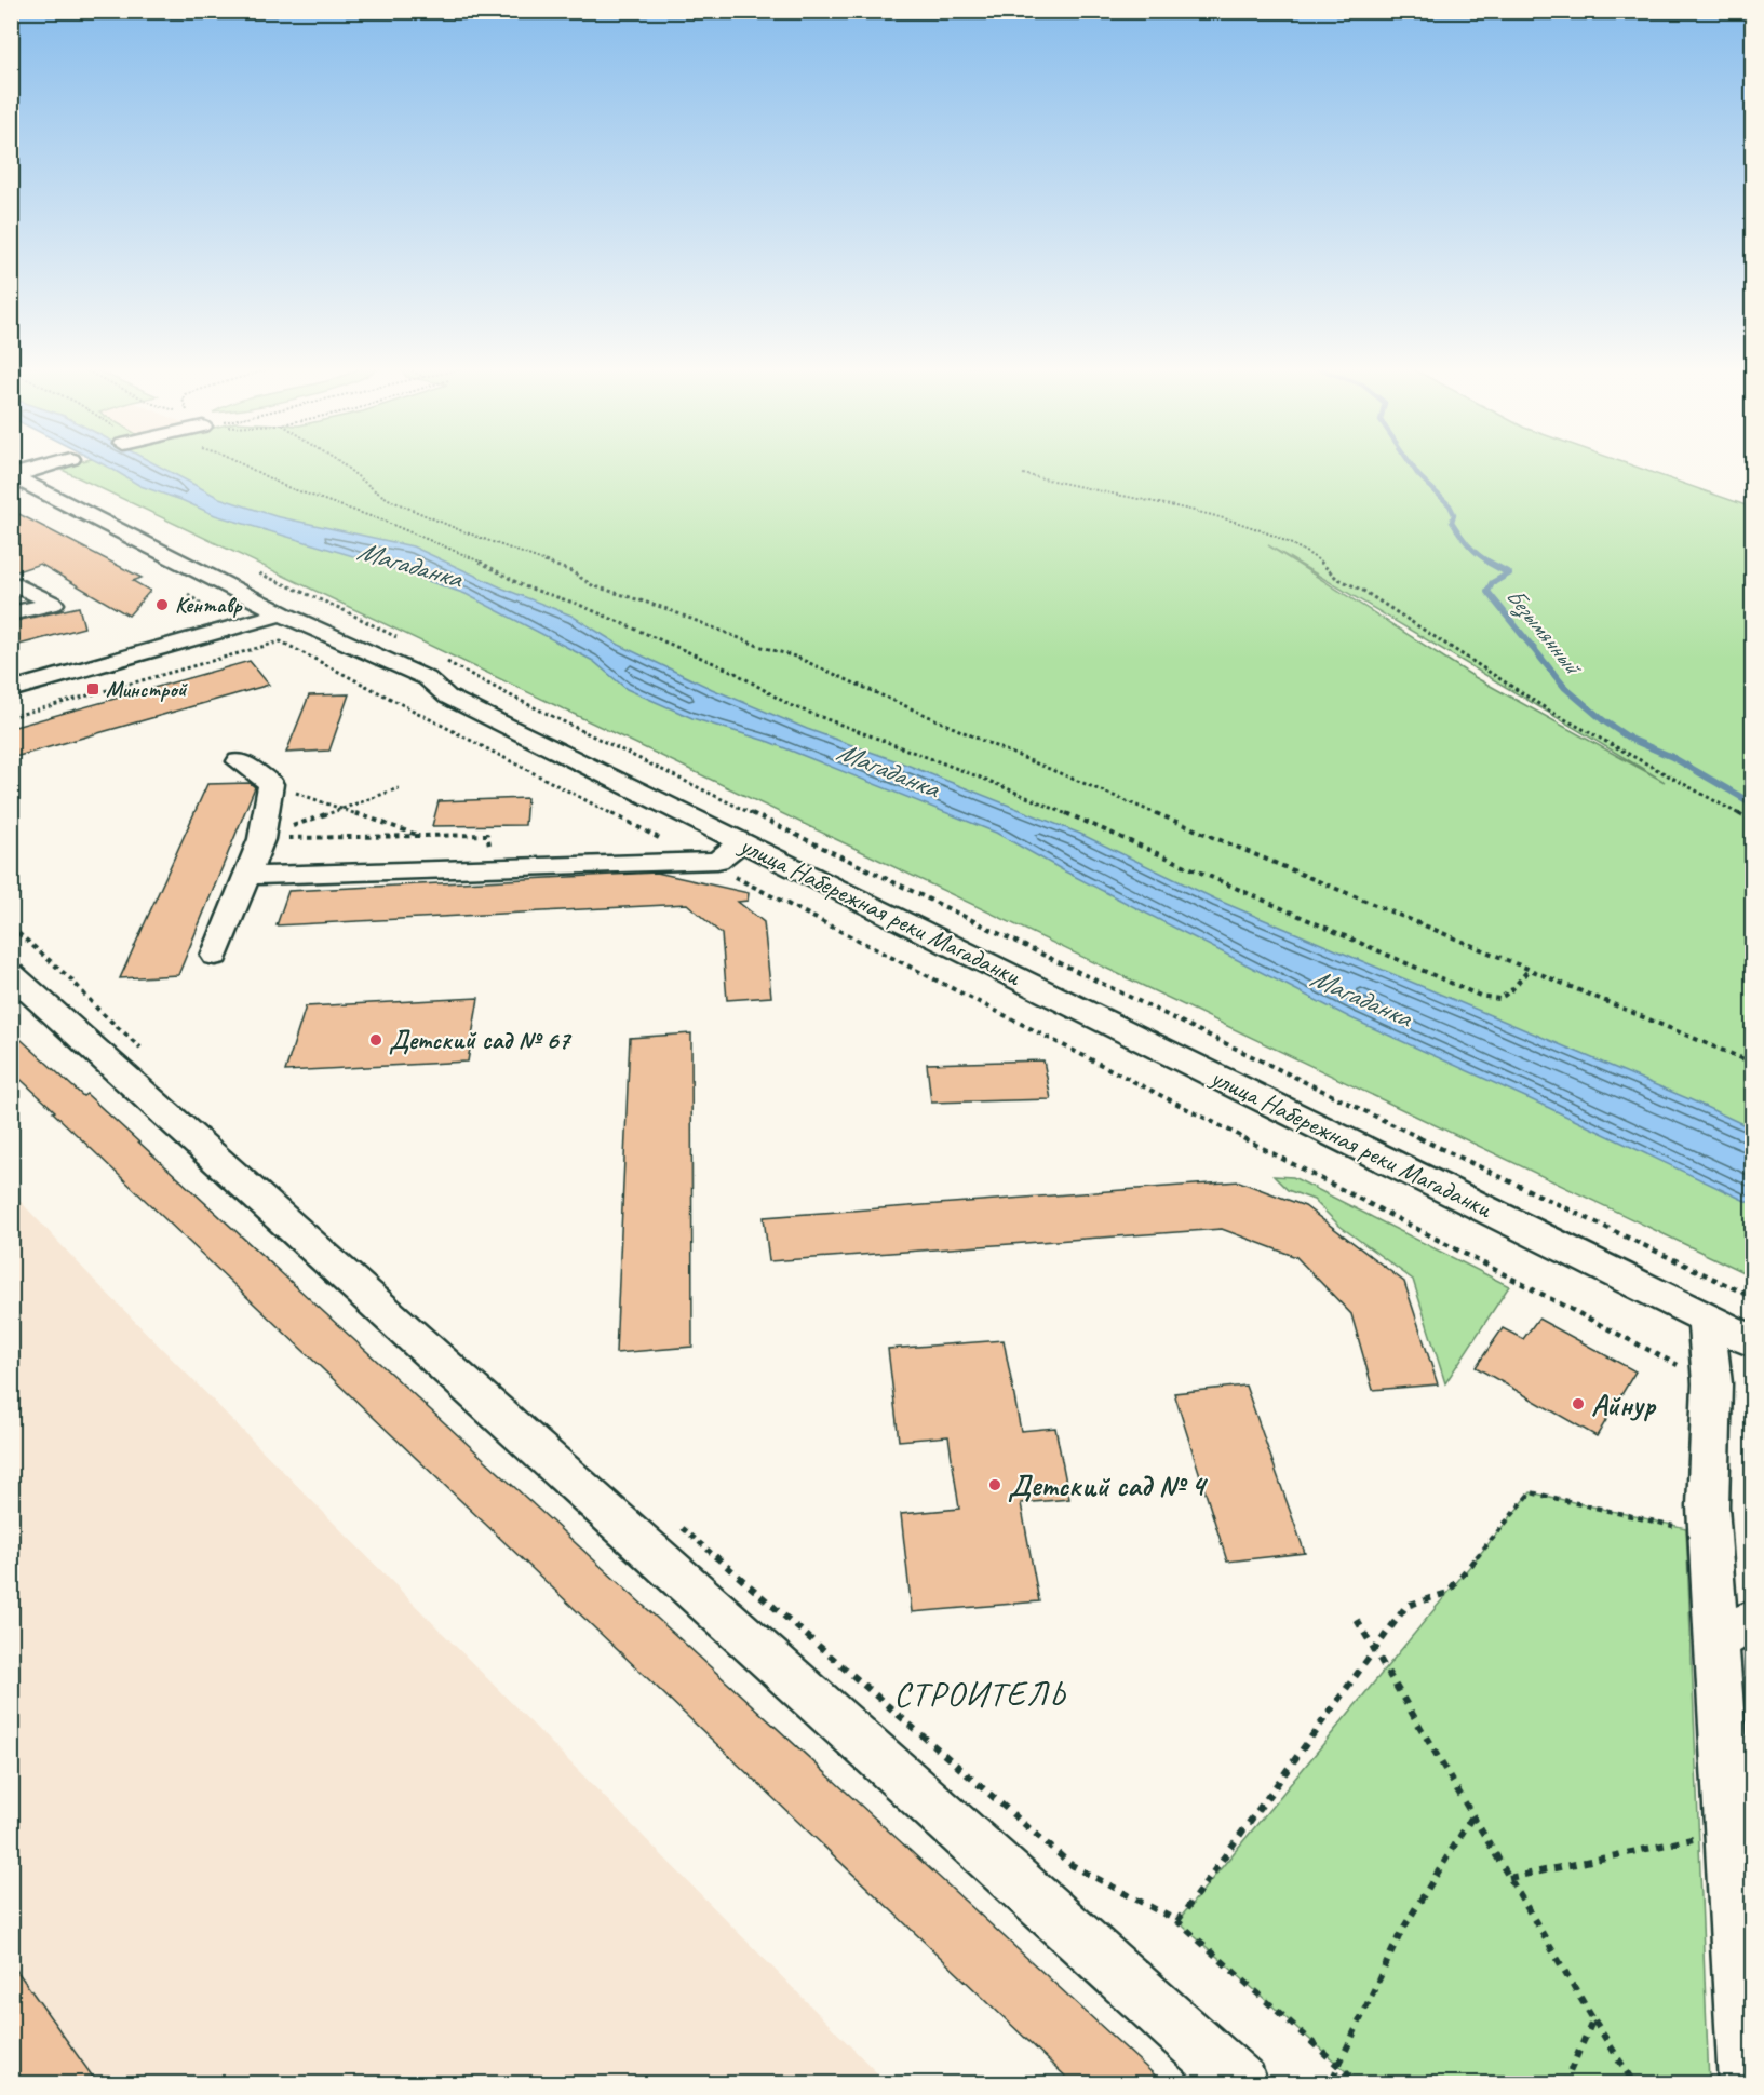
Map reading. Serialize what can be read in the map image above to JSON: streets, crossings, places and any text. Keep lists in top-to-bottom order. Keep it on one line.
{"streets":{"street":["улица Набережная реки Магаданки"]},"districts":["СТРОИТЕЛЬ"],"water":["Магаданка","Безымянный"],"places":{"other":["Кентавр","Детский сад № 67","Айнур","Детский сад № 4"],"transit":["Минстрой"]}}
